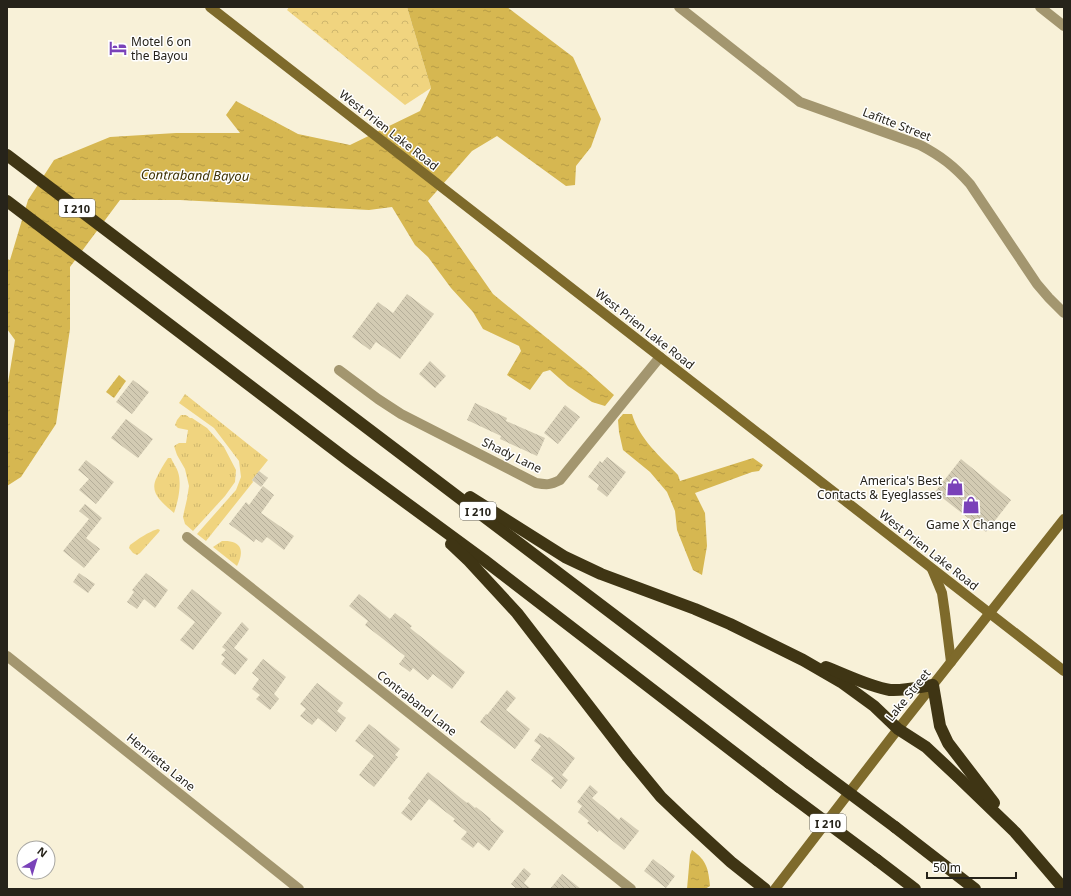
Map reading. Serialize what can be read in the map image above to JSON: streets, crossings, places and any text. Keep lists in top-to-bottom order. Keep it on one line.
{"streets":{"highway":["I 210"],"street":["Lafitte Street","West Prien Lake Road","Shady Lane","Lake Street","Contraband Lane","Henrietta Lane"]},"crossings":[["West Prien Lake Road","Shady Lane"],["West Prien Lake Road","Lake Street"]],"water":["Contraband Bayou"],"places":{"hotel":["Motel 6 on the Bayou"],"shop":["America's Best Contacts & Eyeglasses","Game X Change"]},"scale_bar":"50 m","north":"top right"}
